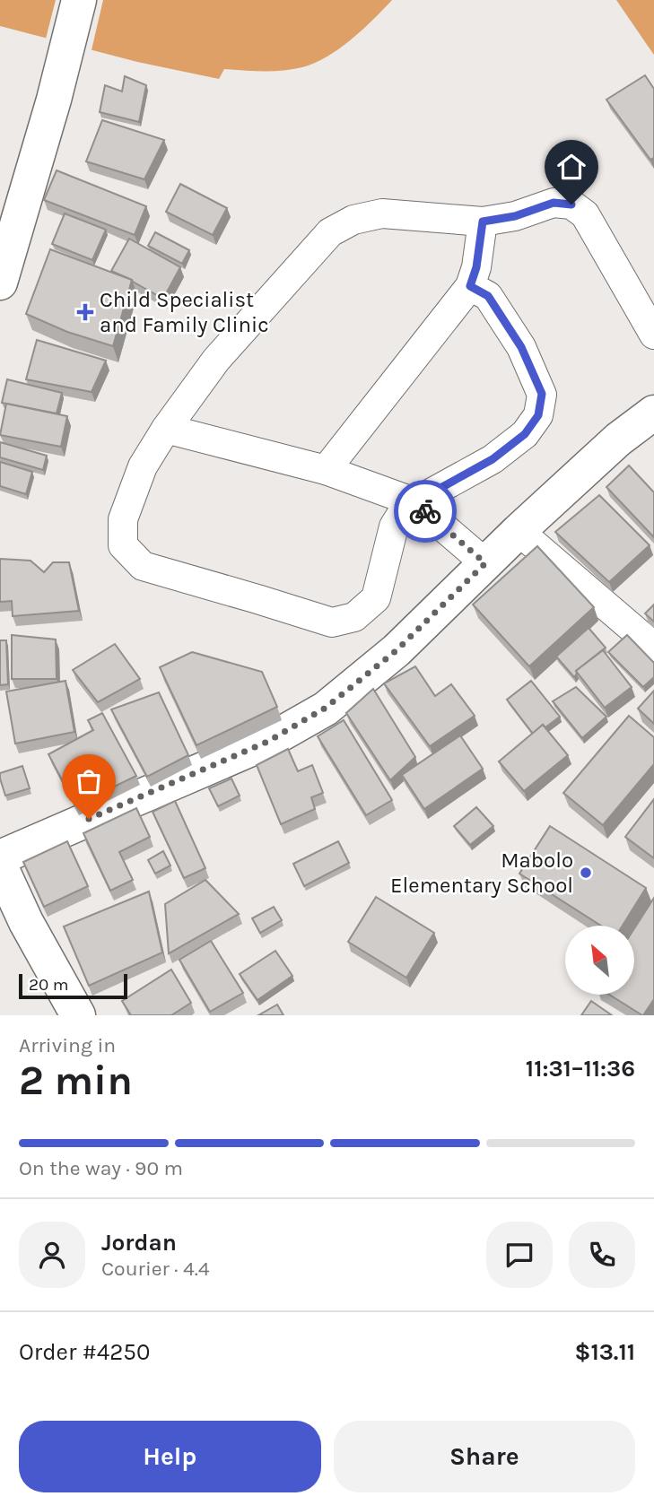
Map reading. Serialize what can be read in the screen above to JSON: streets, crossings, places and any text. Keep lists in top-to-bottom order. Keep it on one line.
{"places":{"health":["Child Specialist and Family Clinic"],"other":["Mabolo Elementary School"]},"scale_bar":"20 m","north":"top left","page":{"scale":"20 m","heading":["2 min","Arriving in","11:31–11:36"],"panel":["Jordan","Courier · 4.4","Order #4250","$13.11"],"bar":"On the way · 90 m","buttons":["Help","Share"]}}
